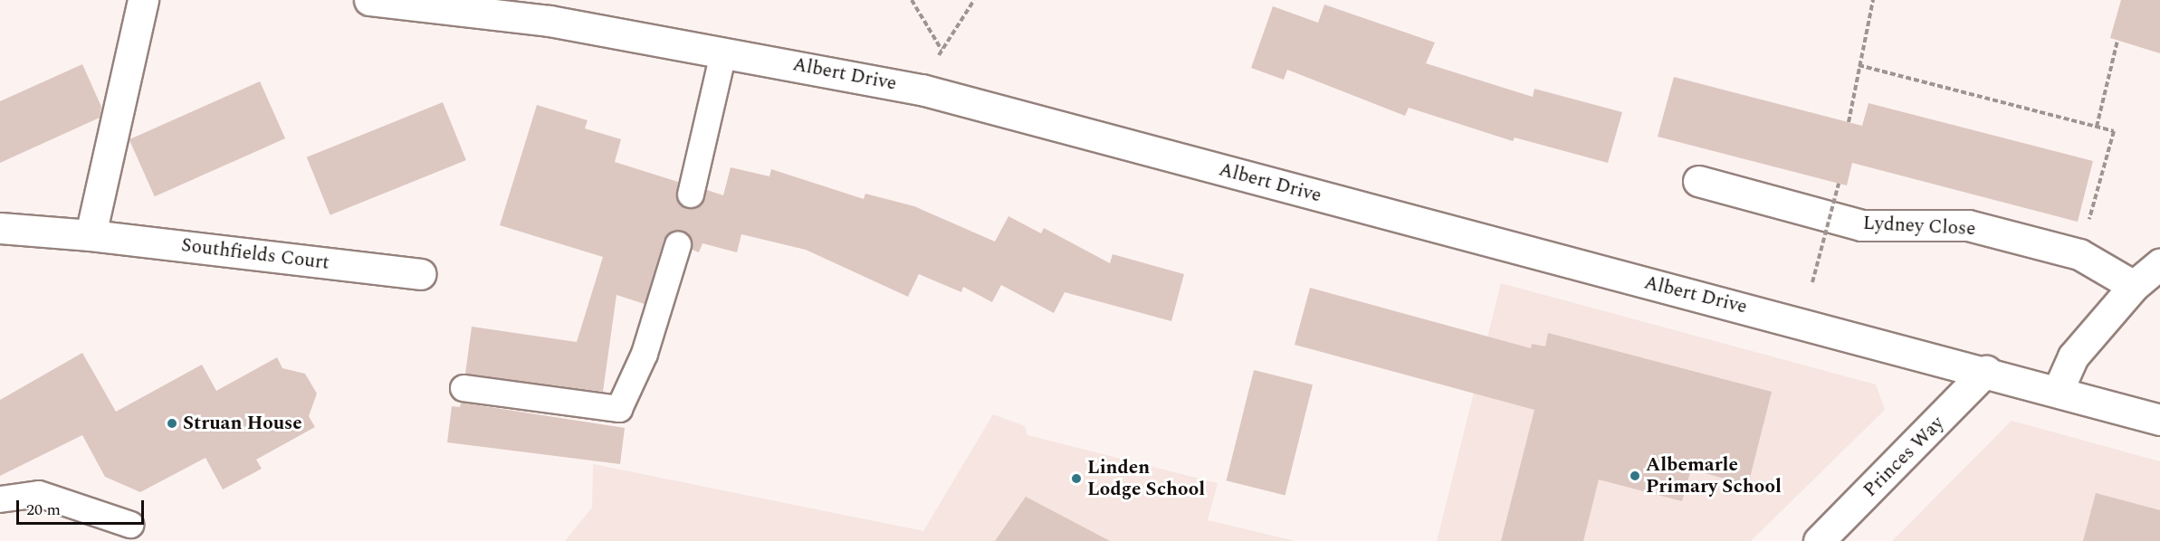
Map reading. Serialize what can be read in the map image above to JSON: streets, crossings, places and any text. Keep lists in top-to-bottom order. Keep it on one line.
{"streets":{"street":["Albert Drive","Lydney Close","Southfields Court","Princes Way"]},"crossings":[["Albert Drive","Princes Way"]],"places":["Struan House","Albemarle Primary School","Linden Lodge School"],"scale_bar":"20 m"}
